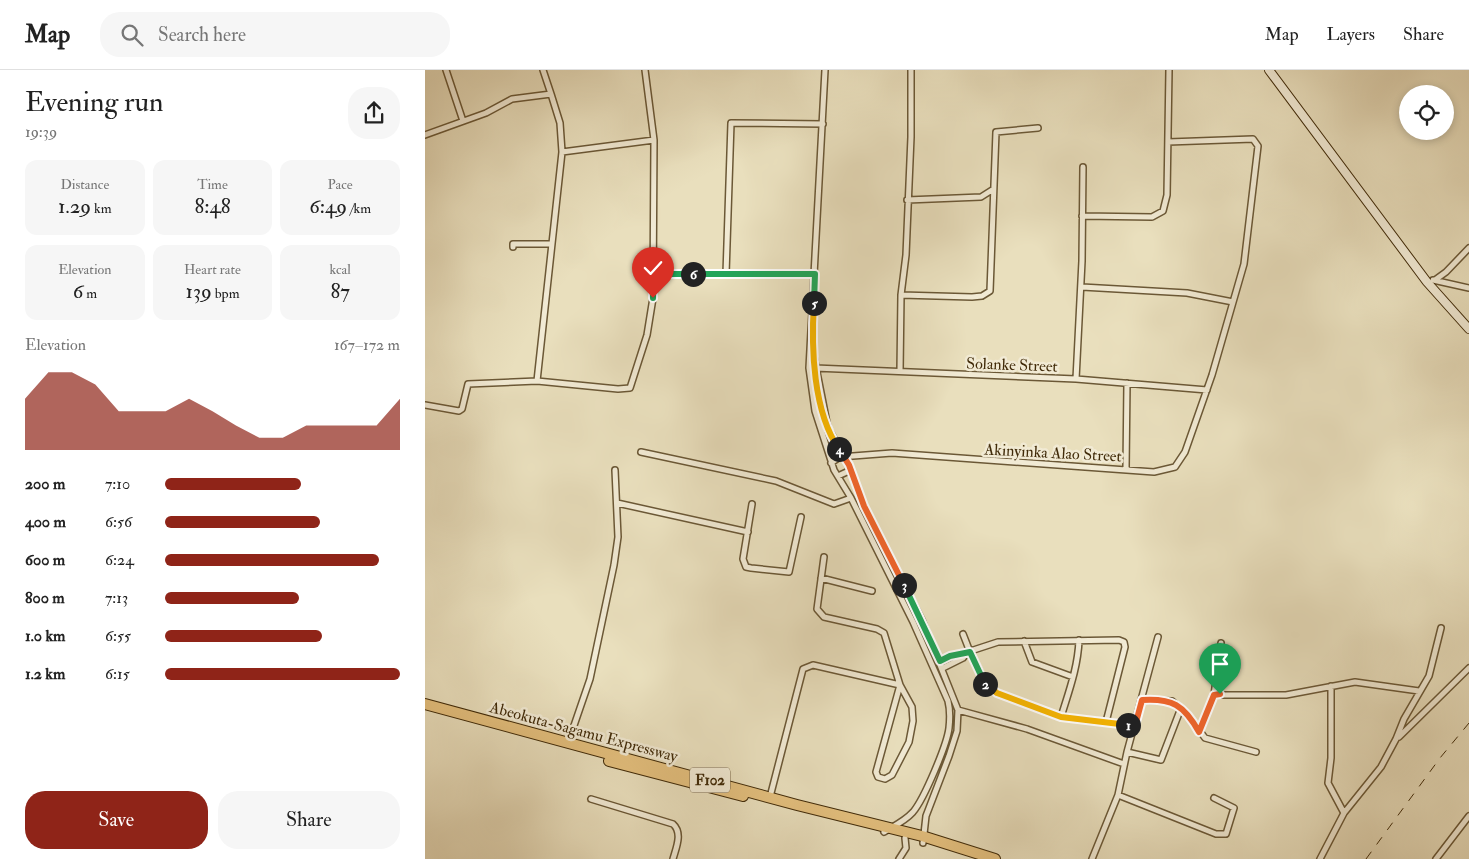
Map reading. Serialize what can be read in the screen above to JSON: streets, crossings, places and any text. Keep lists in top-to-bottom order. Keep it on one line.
{"streets":{"highway":["Abeokuta-Sagamu Expressway","F102"],"street":["Solanke Street","Akinyinka Alao Street"]},"crossings":[["Solanke Street","Akinyinka Alao Street"]],"page":{"header":"Map","search":"Search here","nav":["Map","Layers","Share"],"heading":["Evening run","19:39"],"stats":[["Distance","1.29 km"],["Time","8:48"],["Pace","6:49 /km"],["Elevation","6 m"],["Heart rate","139 bpm"],["kcal","87"]],"pins":["6","5","4","3","2","1"],"chart":["Elevation","167–172 m"],"list":[{"name":"200 m","note":"7:10"},{"name":"400 m","note":"6:56"},{"name":"600 m","note":"6:24"},{"name":"800 m","note":"7:13"},{"name":"1.0 km","note":"6:55"},{"name":"1.2 km","note":"6:15"}],"buttons":["Save","Share"]}}
